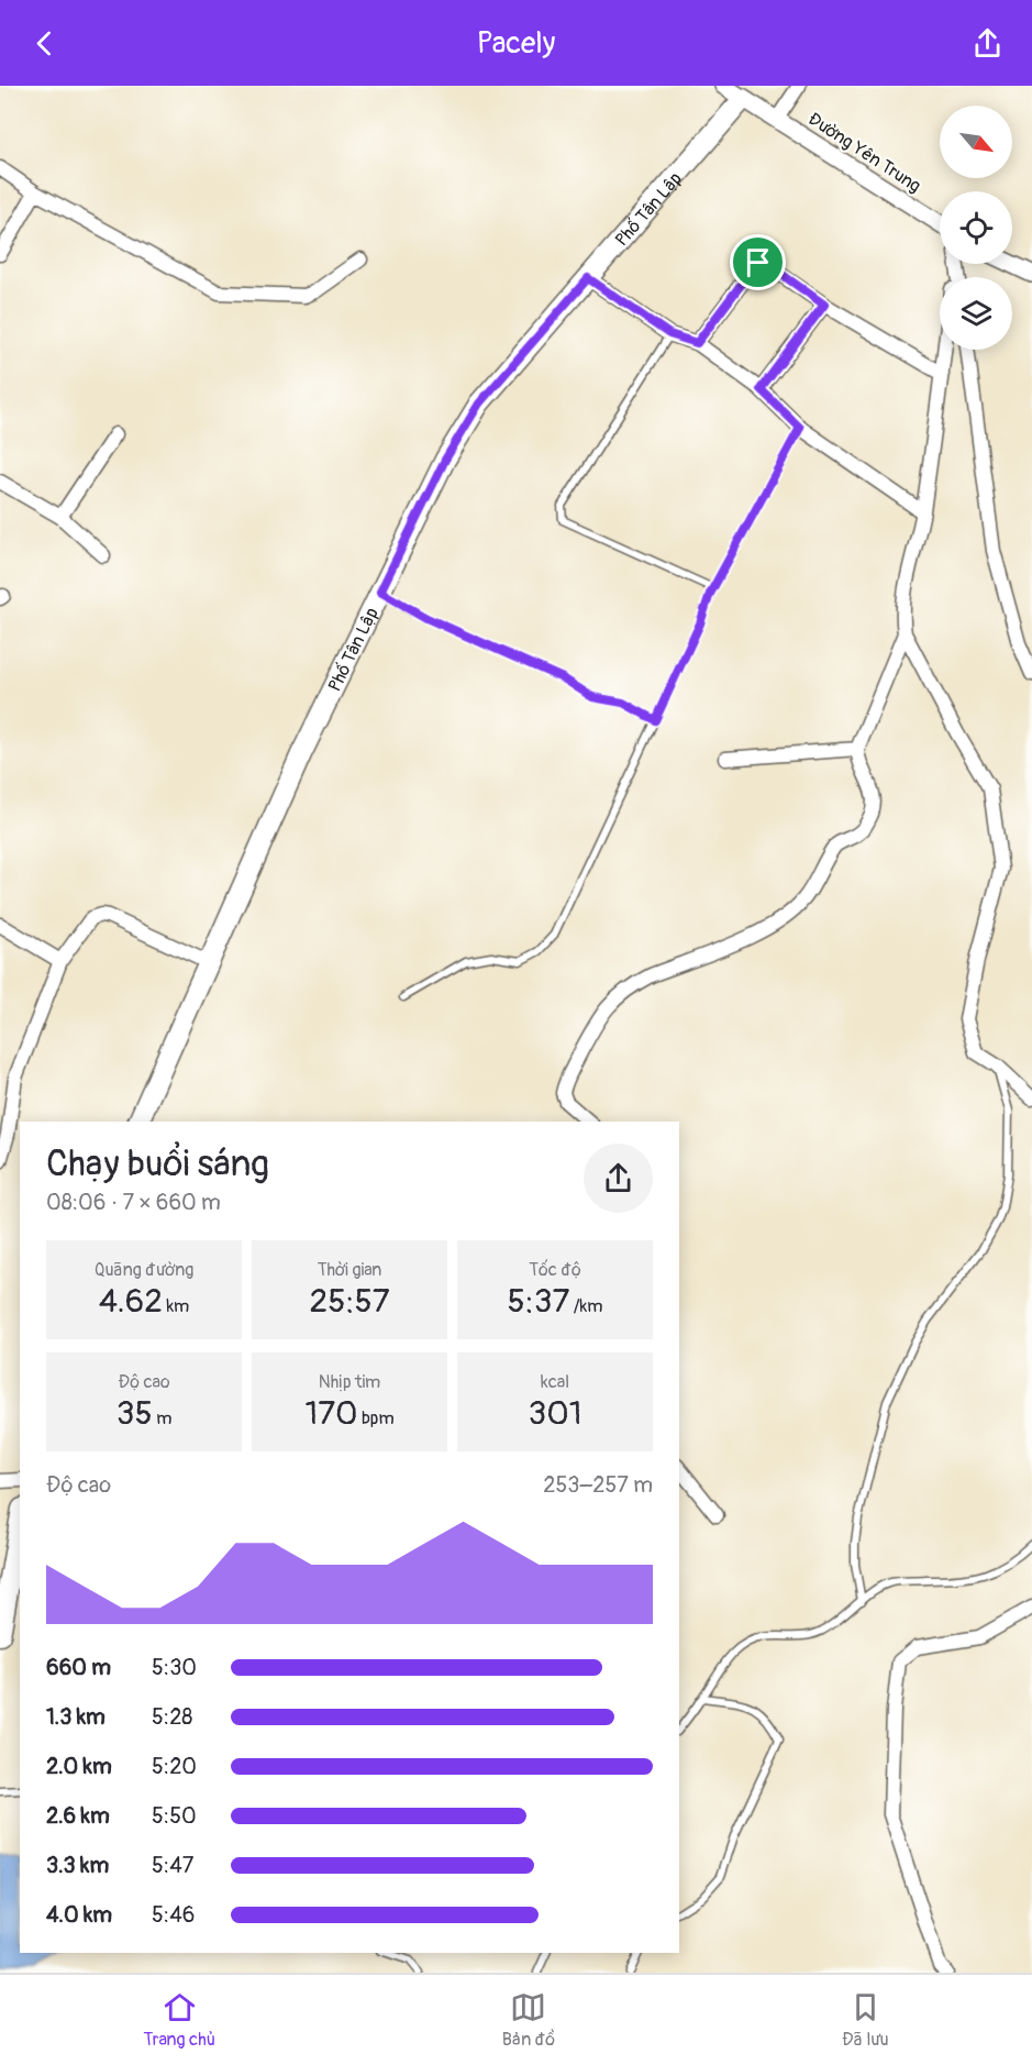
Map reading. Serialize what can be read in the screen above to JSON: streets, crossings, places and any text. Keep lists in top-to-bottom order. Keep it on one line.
{"streets":{"main road":["Phố Tân Lập"],"street":["Đường Yên Trung"]},"crossings":[["Đường Yên Trung","Phố Tân Lập"]],"north":"bottom right","page":{"header":"Pacely","heading":["Chạy buổi sáng","08:06 · 7 × 660 m"],"stats":[["Quãng đường","4.62 km"],["Thời gian","25:57"],["Tốc độ","5:37 /km"],["Độ cao","35 m"],["Nhịp tim","170 bpm"],["kcal","301"]],"chart":["Độ cao","253–257 m"],"list":[{"name":"660 m","note":"5:30"},{"name":"1.3 km","note":"5:28"},{"name":"2.0 km","note":"5:20"},{"name":"2.6 km","note":"5:50"},{"name":"3.3 km","note":"5:47"},{"name":"4.0 km","note":"5:46"}],"tabs":["Trang chủ","Bản đồ","Đã lưu"]}}
